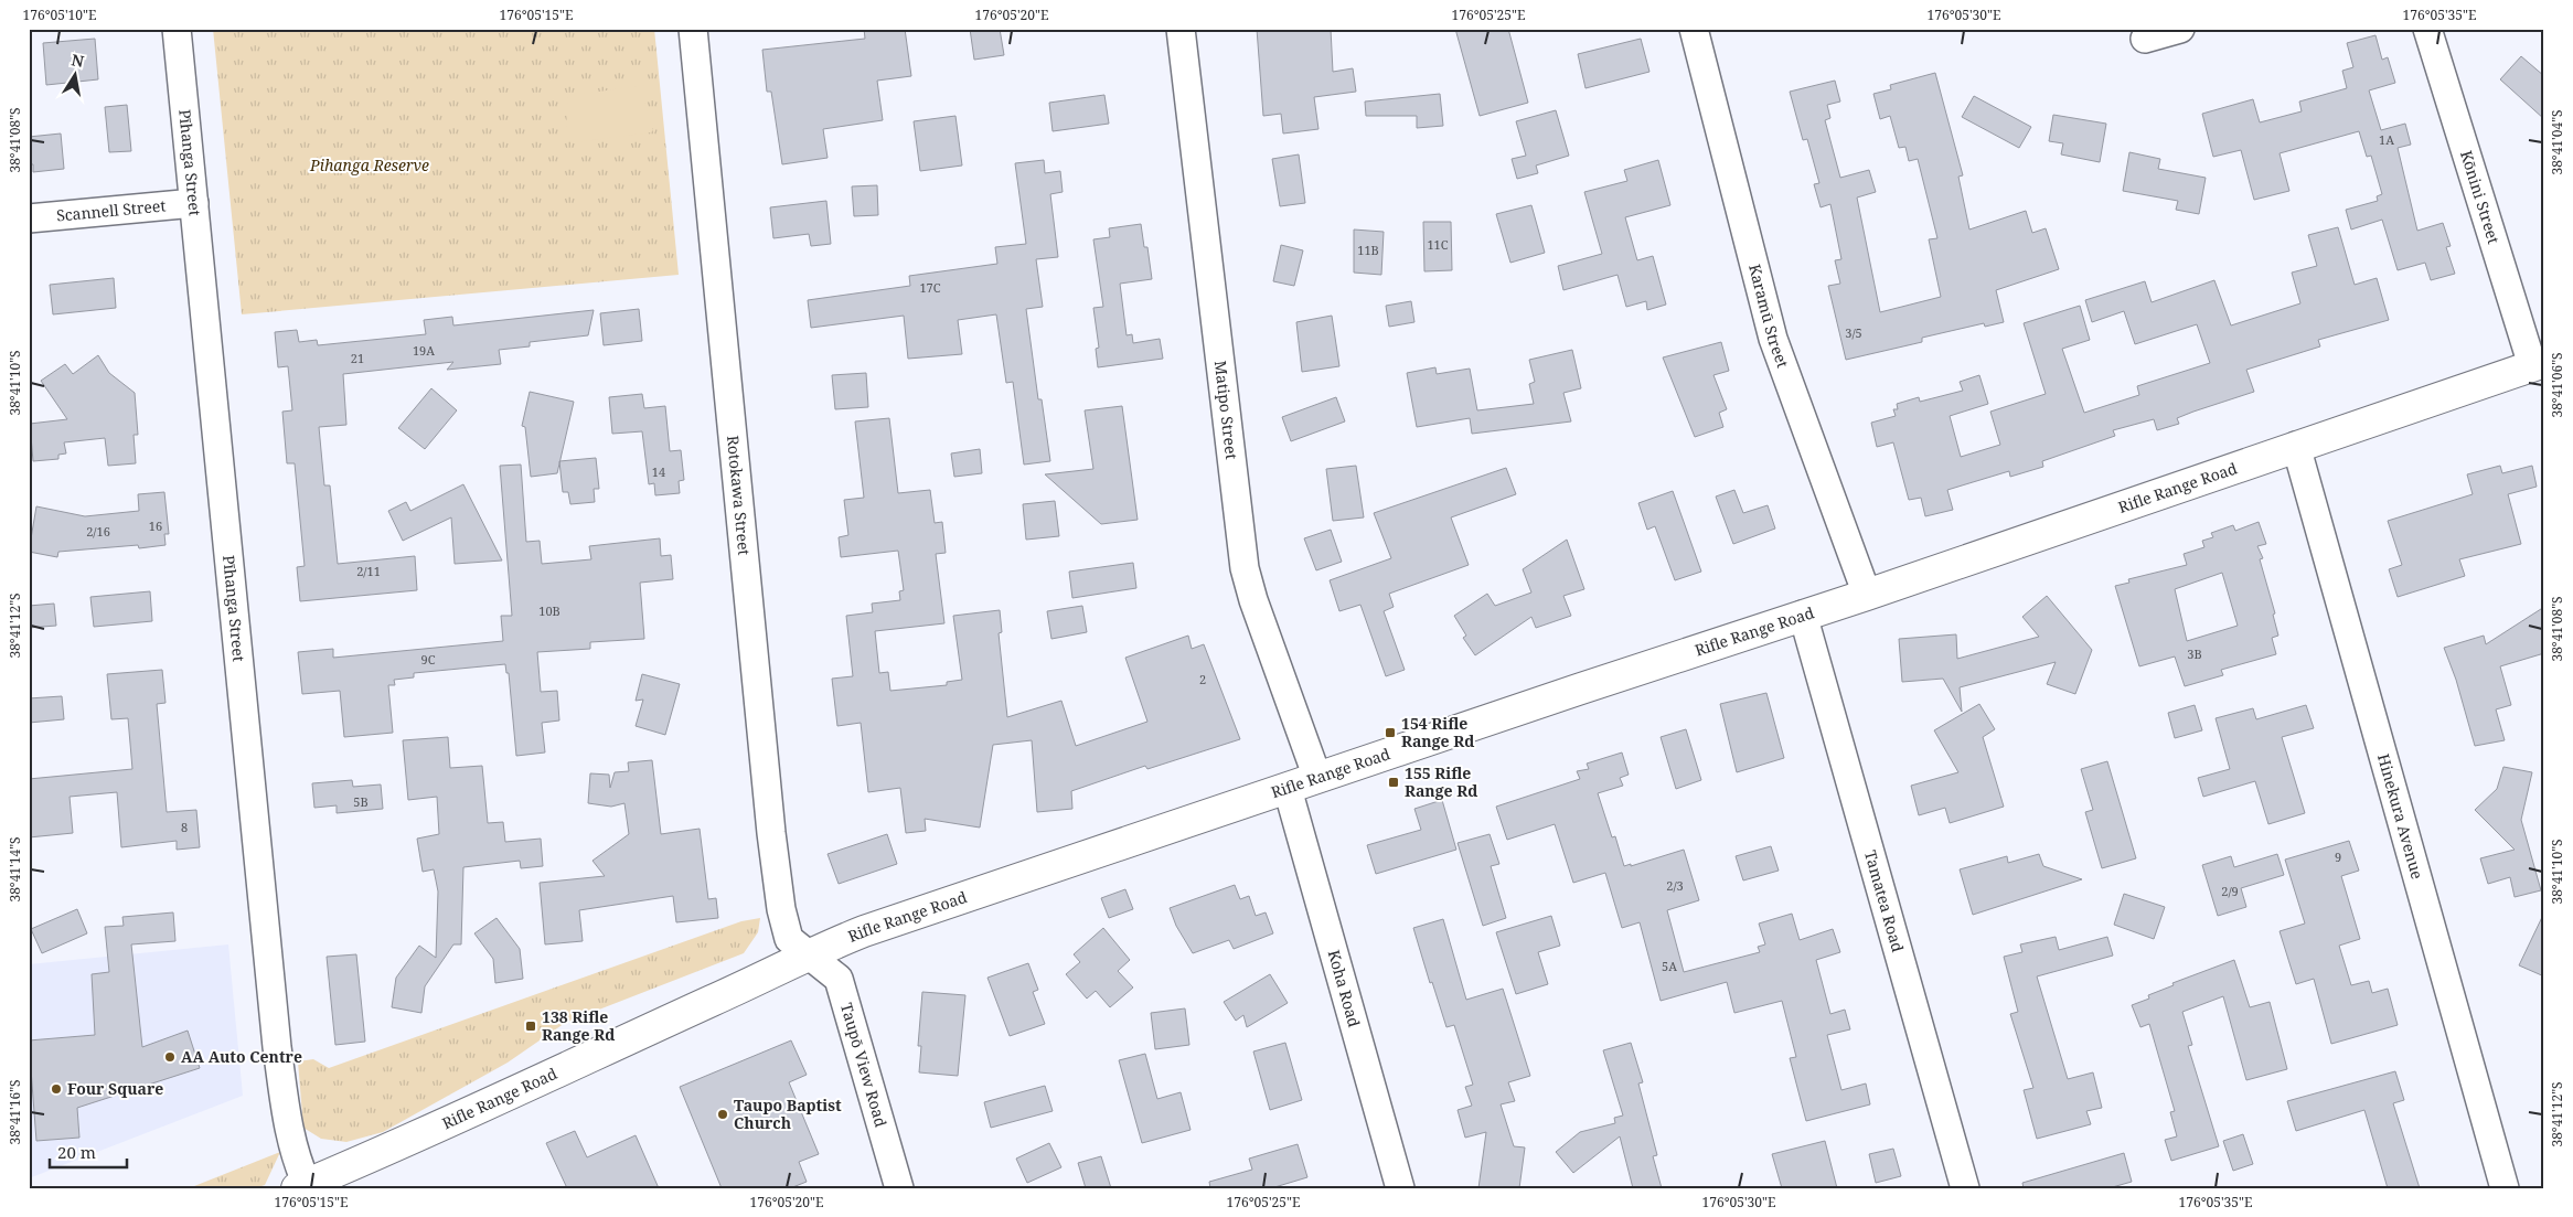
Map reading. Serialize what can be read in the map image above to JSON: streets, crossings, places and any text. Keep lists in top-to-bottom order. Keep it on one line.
{"streets":{"street":["Pīhanga Street","Kōnini Street","Scannell Street","Karamū Street","Matipo Street","Rifle Range Road","Rotokawa Street","Hinekura Avenue","Tamatea Road","Koha Road","Taupō View Road"]},"crossings":[["Pīhanga Street","Scannell Street"],["Pīhanga Street","Rifle Range Road"],["Kōnini Street","Rifle Range Road"],["Karamū Street","Rifle Range Road"],["Matipo Street","Rifle Range Road"],["Rifle Range Road","Rotokawa Street"],["Rifle Range Road","Hinekura Avenue"],["Rifle Range Road","Tamatea Road"],["Rifle Range Road","Koha Road"],["Rifle Range Road","Taupō View Road"],["Rotokawa Street","Taupō View Road"]],"parks":["Pihanga Reserve"],"places":{"transit":["154 Rifle Range Rd","155 Rifle Range Rd","138 Rifle Range Rd"],"other":["AA Auto Centre","Four Square","Taupo Baptist Church"]},"house_numbers":["1A","11C","11B","17C","3/5","19A","21","14","16","2/16","2/11","10B","3B","9C","2","5B","8","9","2/3","2/9","5A"],"scale_bar":"20 m","north":"top","coordinates":["176°05'10\"E","176°05'15\"E","176°05'20\"E","176°05'25\"E","176°05'30\"E","176°05'35\"E","38°41'08\"S","38°41'04\"S","38°41'10\"S","38°41'06\"S","38°41'12\"S","38°41'14\"S","38°41'16\"S"]}
